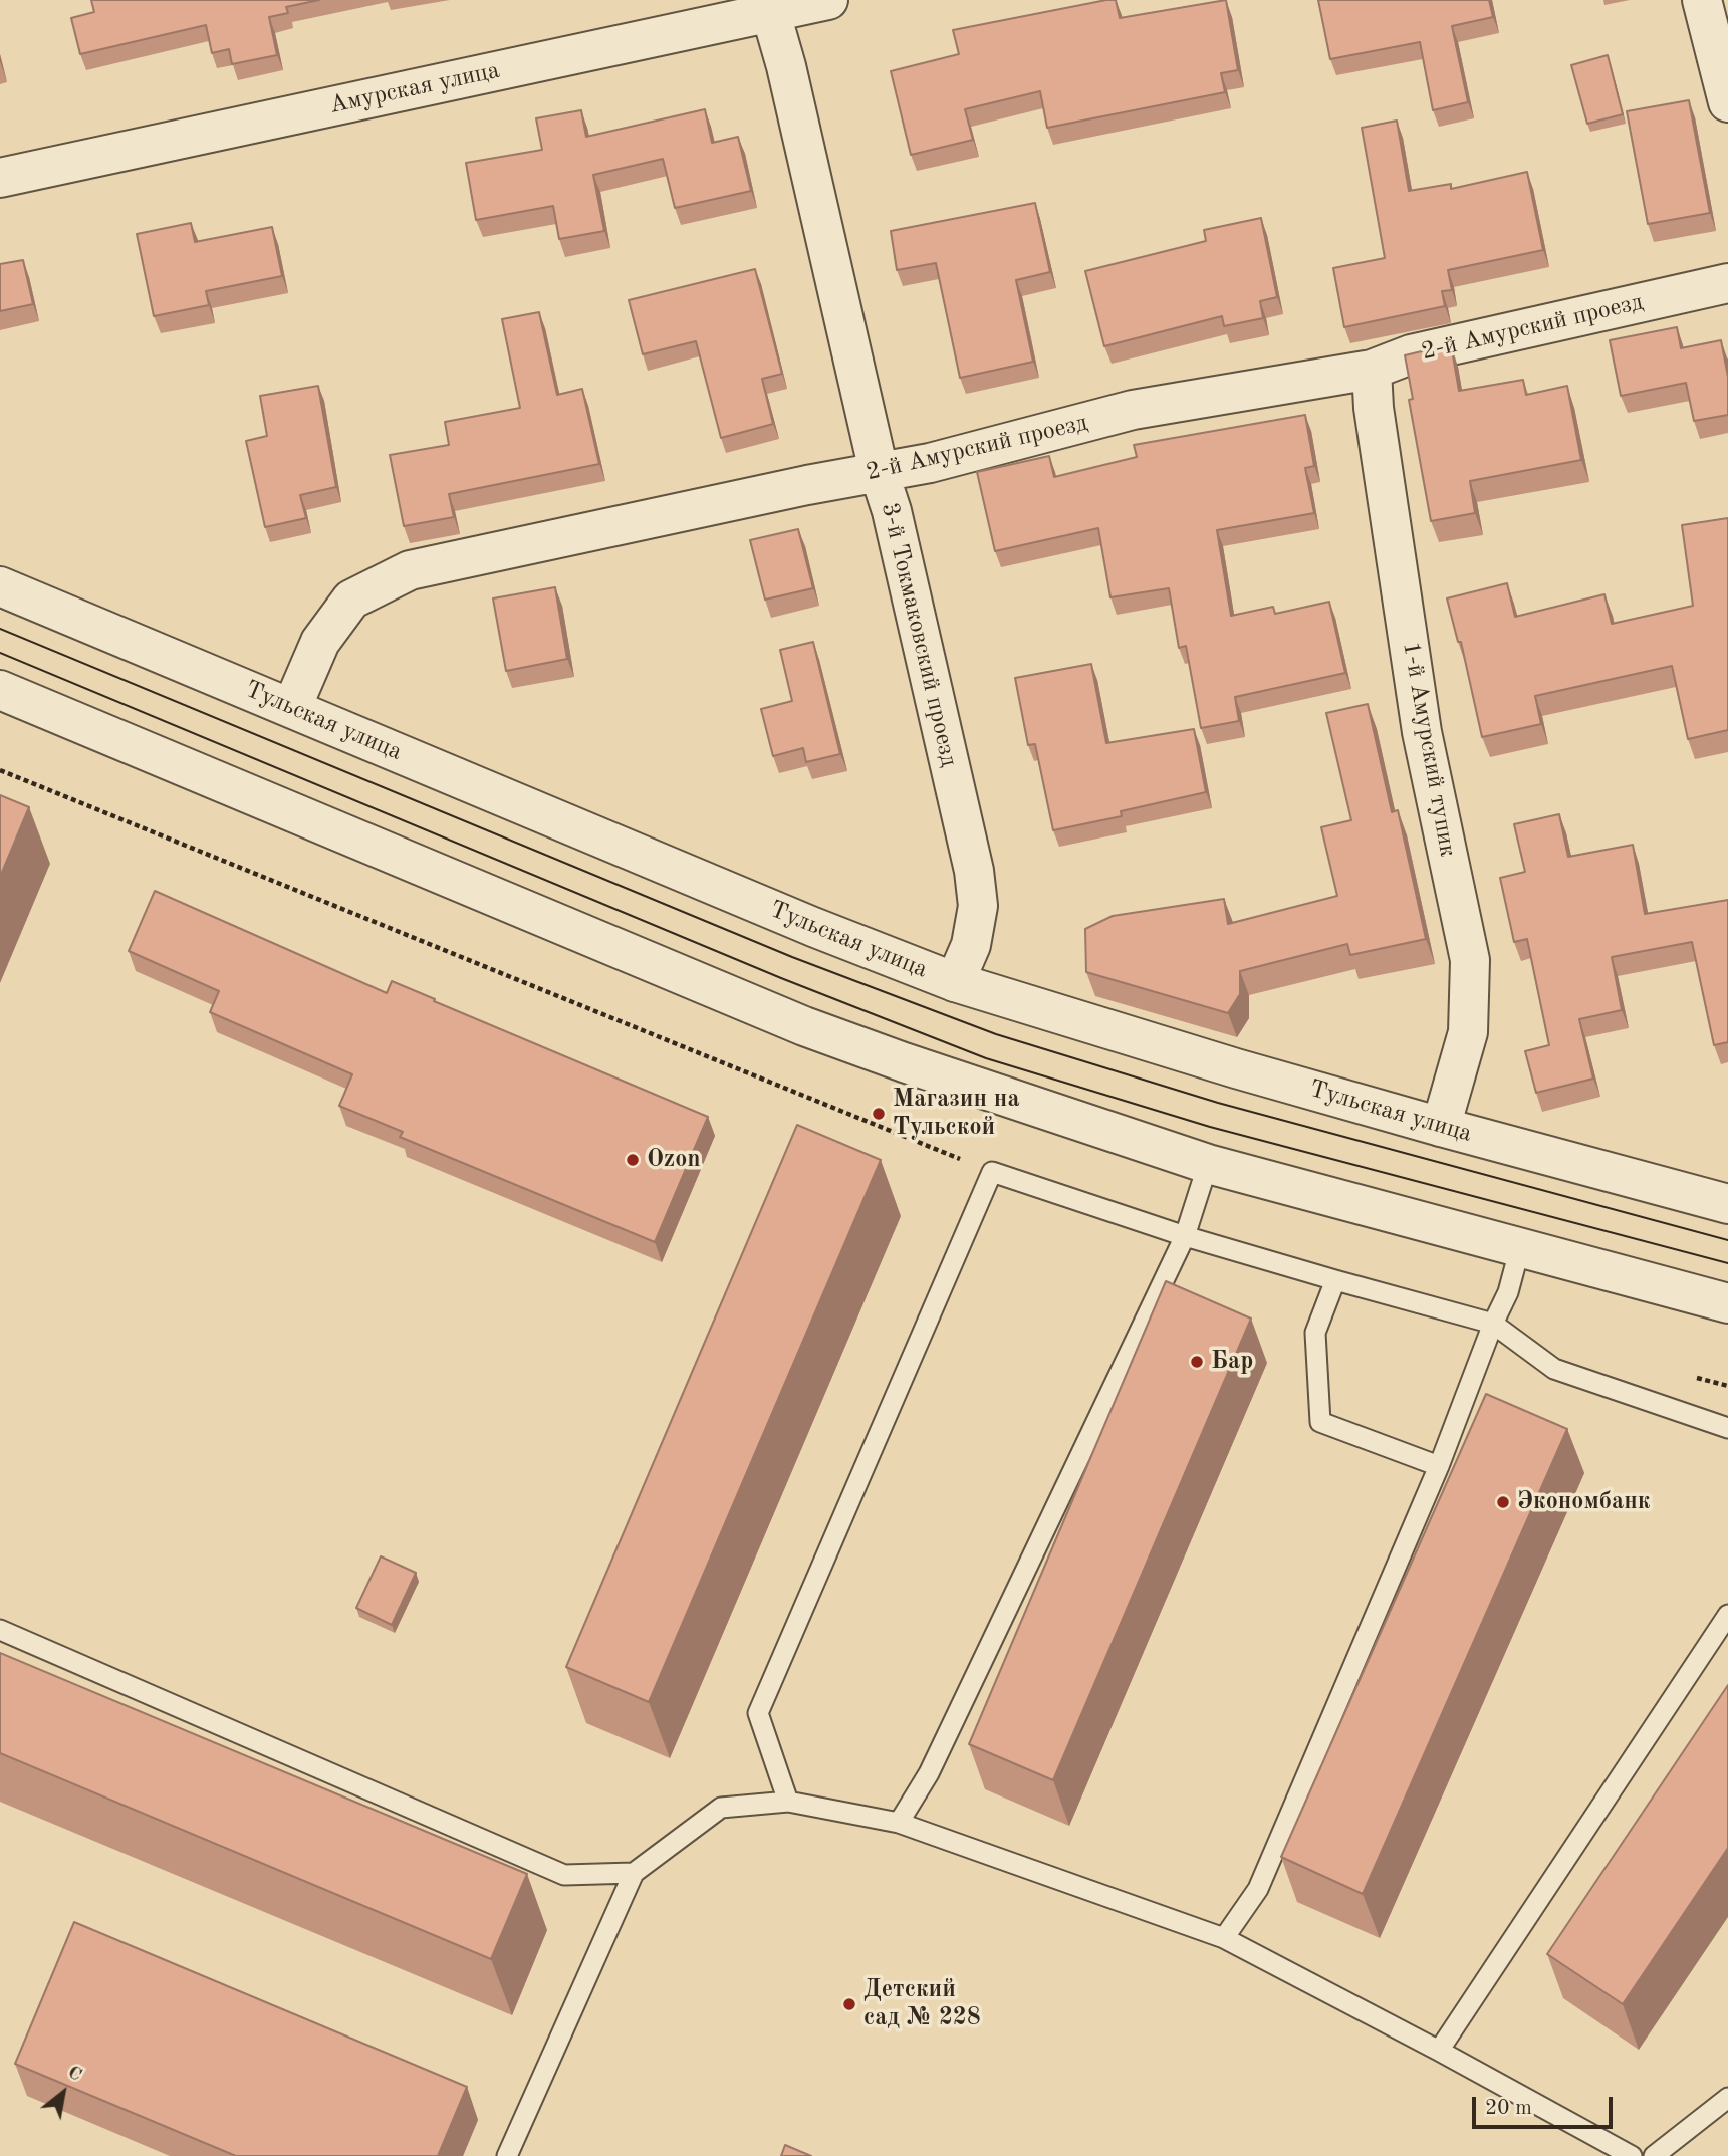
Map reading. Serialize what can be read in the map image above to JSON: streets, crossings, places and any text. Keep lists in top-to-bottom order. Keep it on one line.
{"streets":{"street":["Амурская улица","2-й Амурский проезд","3-й Токмаковский проезд","Тульская улица","1-й Амурский тупик"]},"crossings":[["Амурская улица","3-й Токмаковский проезд"],["2-й Амурский проезд","3-й Токмаковский проезд"],["2-й Амурский проезд","Тульская улица"],["2-й Амурский проезд","1-й Амурский тупик"],["3-й Токмаковский проезд","Тульская улица"],["Тульская улица","1-й Амурский тупик"]],"places":["Магазин на Тульской","Ozon","Бар","Экономбанк","Детский сад № 228"],"scale_bar":"20 m","north":"top right"}
